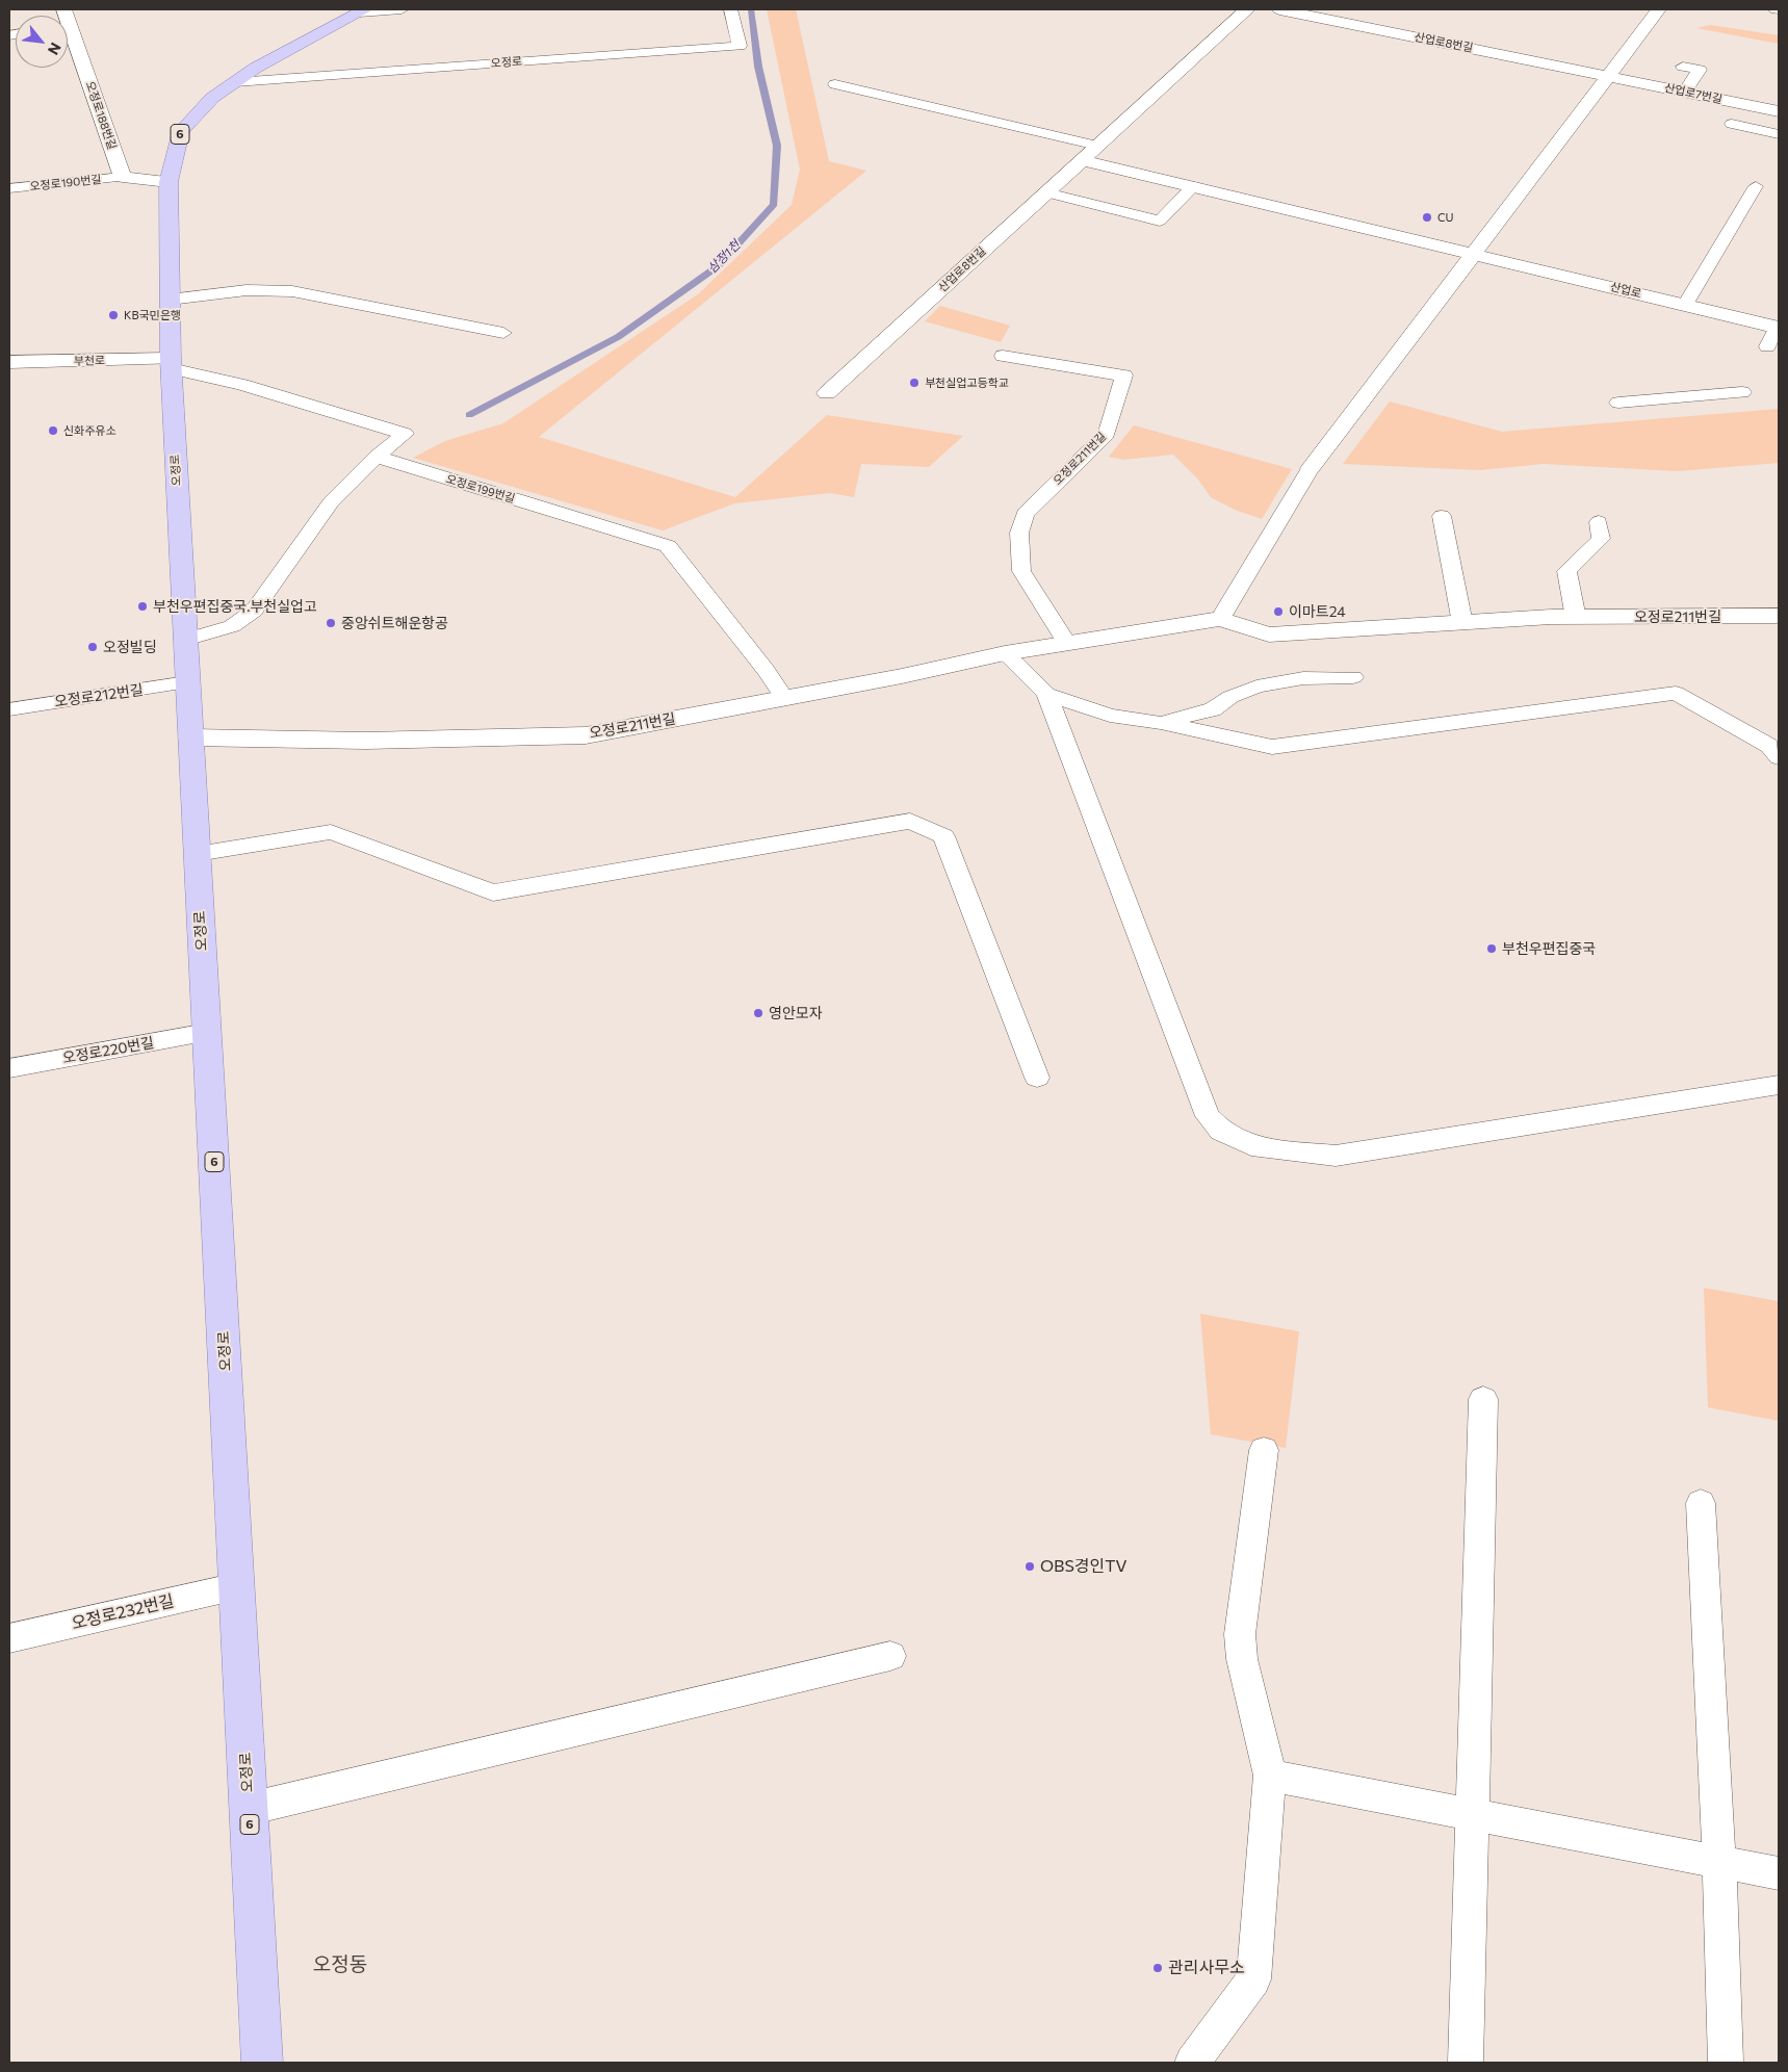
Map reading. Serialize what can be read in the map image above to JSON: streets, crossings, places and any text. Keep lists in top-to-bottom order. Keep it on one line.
{"streets":{"main road":["오정로","6"],"street":["산업로8번길","산업로7번길","오정로188번길","산업로","부천로","오정로211번길"],"lane":["오정로190번길","오정로199번길","오정로212번길","오정로220번길","오정로232번길"]},"crossings":[["산업로8번길","산업로7번길"],["산업로8번길","산업로"],["오정로","부천로"],["오정로","오정로211번길"],["오정로","오정로212번길"],["오정로","오정로220번길"],["오정로","오정로232번길"],["오정로188번길","오정로190번길"],["오정로211번길","오정로199번길"]],"districts":["오정동"],"water":["삼정1천"],"places":["CU","KB국민은행","부천실업고등학교","신화주유소","부천우편집중국.부천실업고","이마트24","중앙쉬트해운항공","오정빌딩","부천우편집중국","영안모자","OBS경인TV","관리사무소"],"north":"bottom right"}
